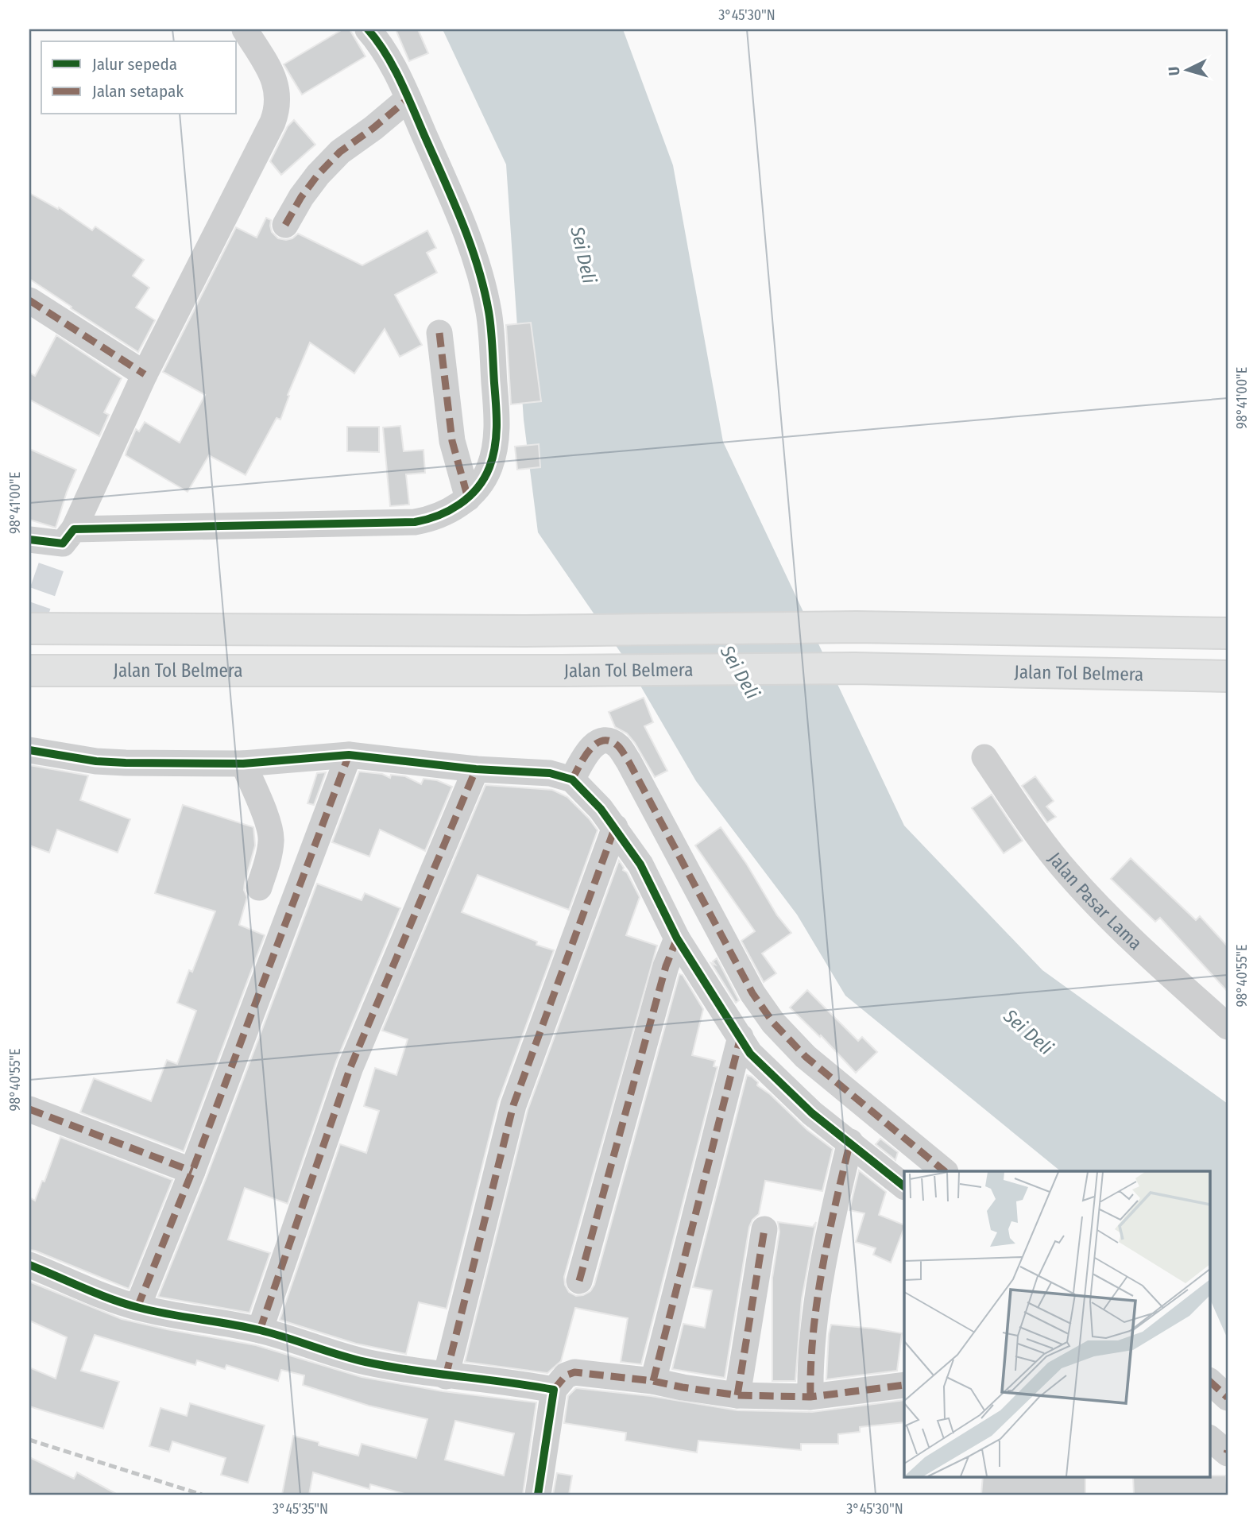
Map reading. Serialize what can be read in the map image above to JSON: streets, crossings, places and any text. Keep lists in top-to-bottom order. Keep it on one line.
{"streets":{"highway":["Jalan Tol Belmera"],"street":["Jalan Pasar Lama"]},"water":["Sei Deli"],"legend":["Jalur sepeda","Jalan setapak"],"north":"left","coordinates":["3°45'30\"N","98°41'00\"E","98°40'55\"E","3°45'35\"N"]}
